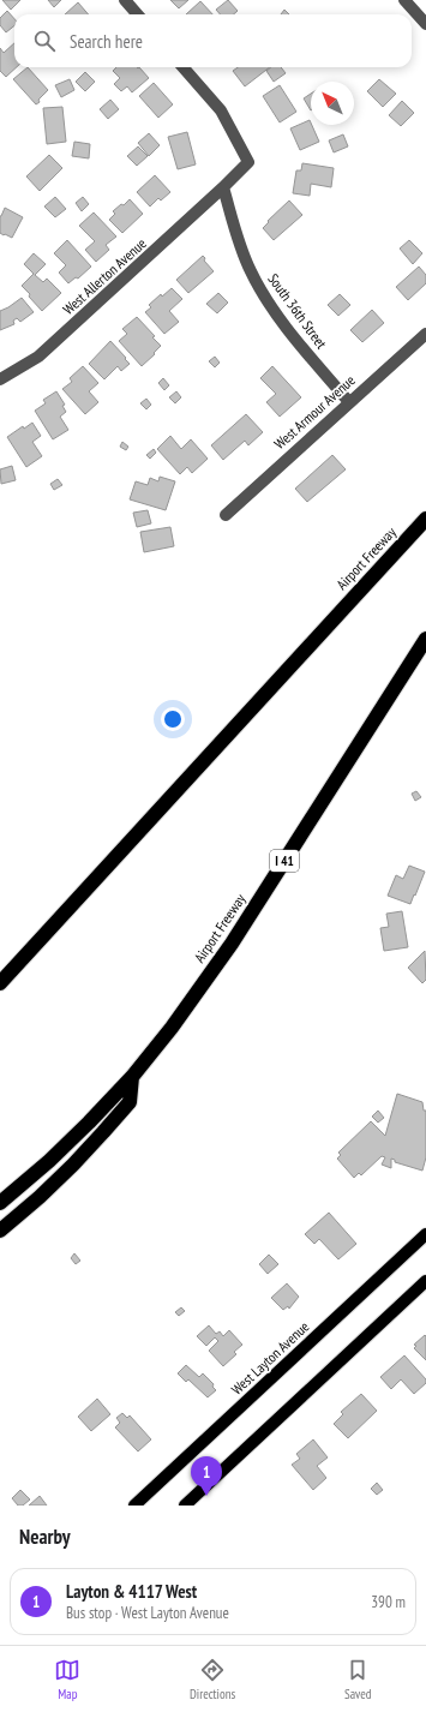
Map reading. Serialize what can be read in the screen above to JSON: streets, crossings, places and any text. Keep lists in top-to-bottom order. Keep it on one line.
{"streets":{"highway":["Airport Freeway","I 41"],"main road":["West Layton Avenue"],"street":["West Allerton Avenue","South 36th Street","West Armour Avenue"]},"crossings":[["West Allerton Avenue","South 36th Street"],["South 36th Street","West Armour Avenue"]],"north":"top left","page":{"search":"Search here","pins":"1","heading":"Nearby","list":[{"mark":"1","name":"Layton & 4117 West","note":"Bus stop · West Layton Avenue","value":"390 m"}],"nav":["Map","Directions","Saved"]}}
